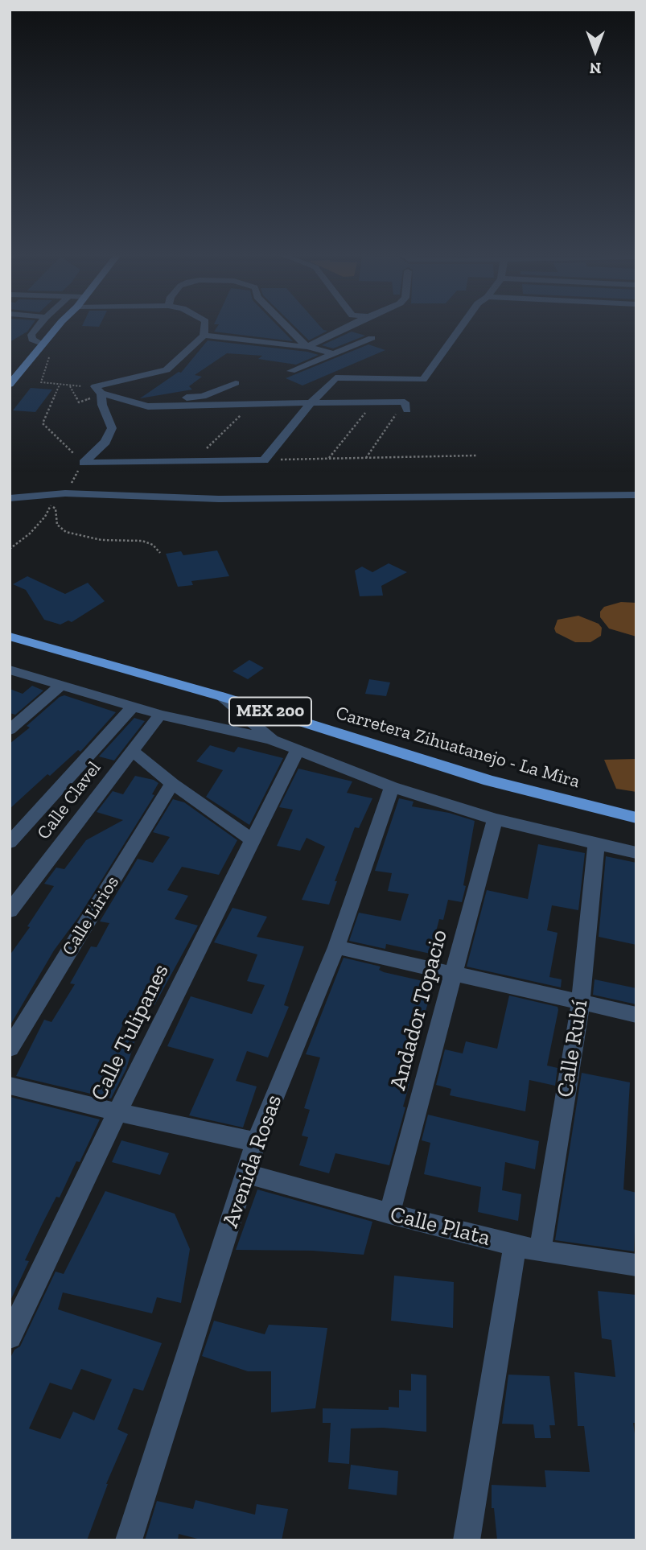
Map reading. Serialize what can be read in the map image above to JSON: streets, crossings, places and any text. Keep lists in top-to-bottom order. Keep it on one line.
{"streets":{"highway":["MEX 200","Carretera Zihuatanejo - La Mira"],"street":["Calle Clavel","Calle Lirios","Andador Topacio","Calle Tulipanes","Calle Rubí","Avenida Rosas","Calle Plata"]},"crossings":[["Andador Topacio","Calle Plata"],["Calle Rubí","Calle Plata"],["Avenida Rosas","Calle Plata"]],"north":"bottom"}
